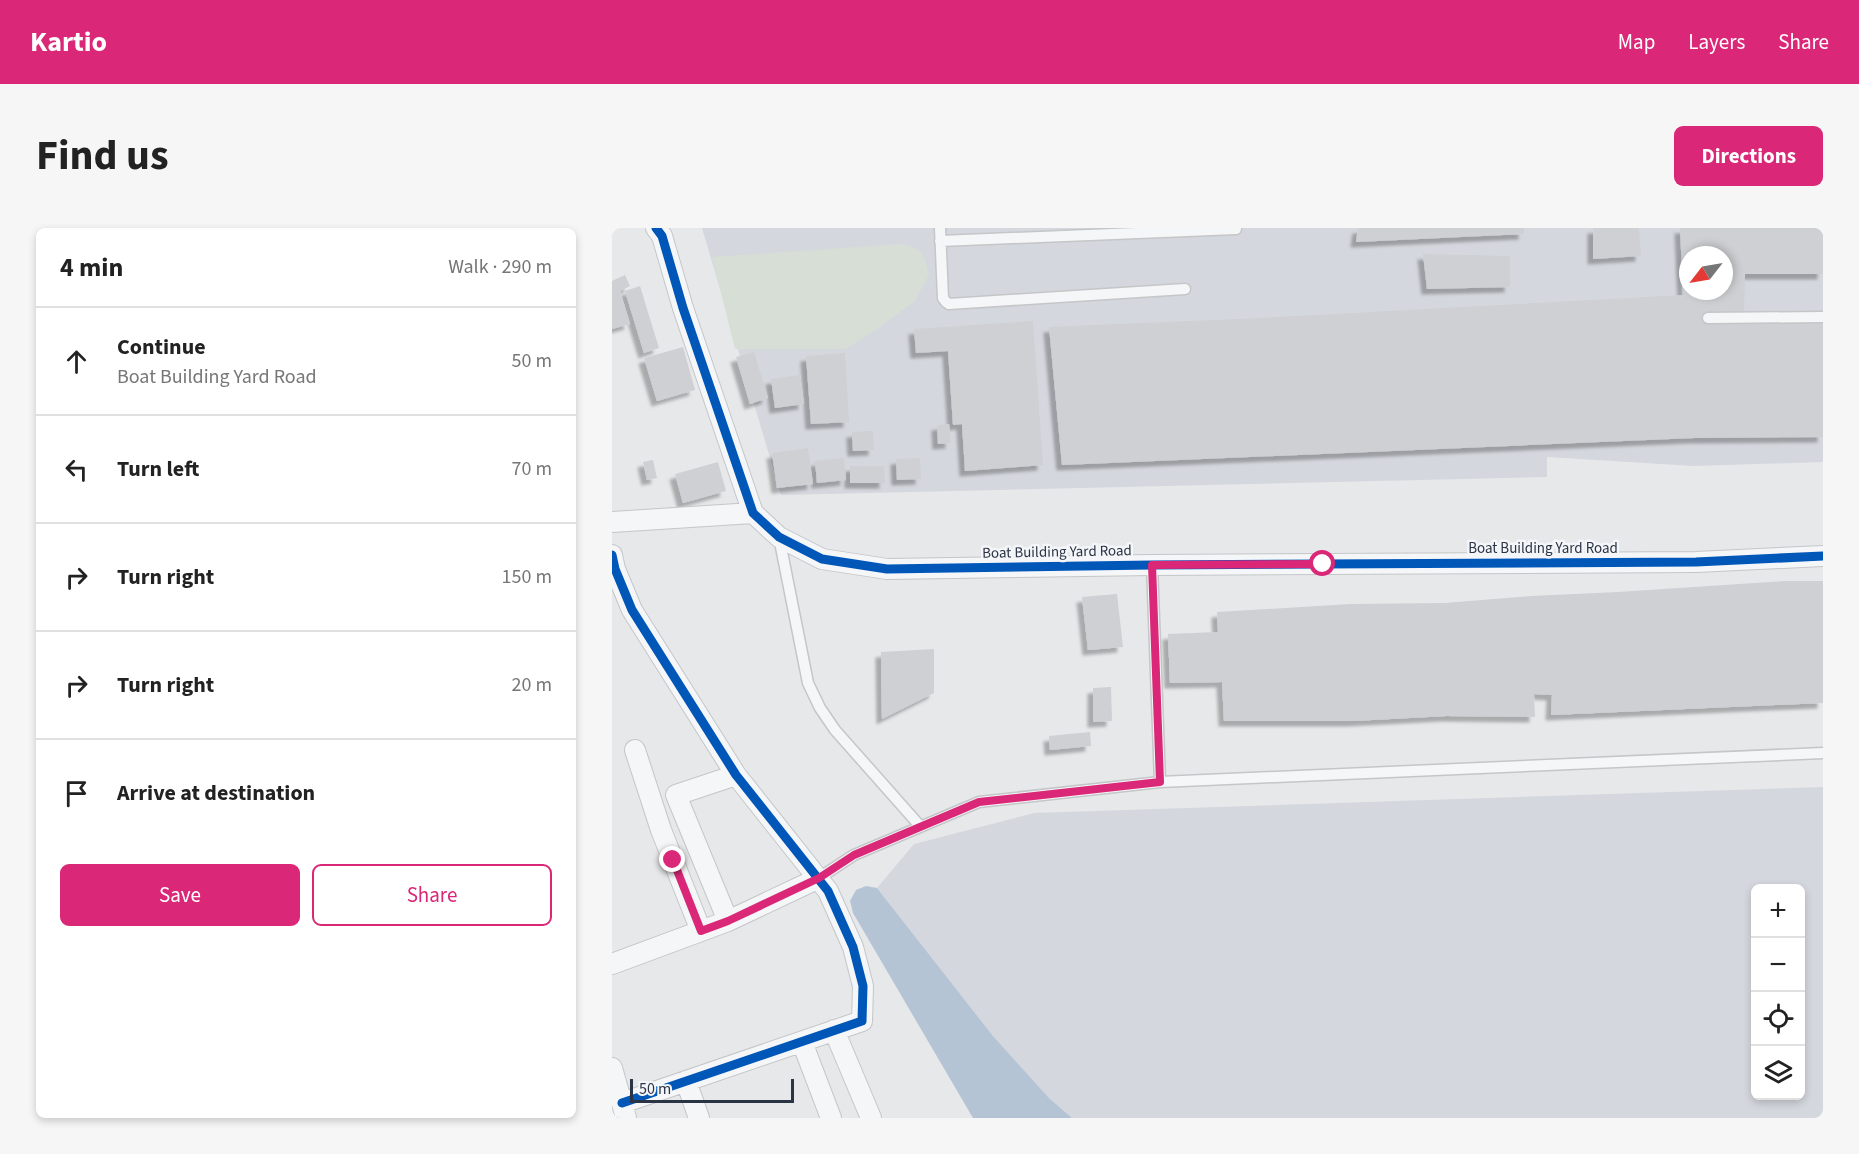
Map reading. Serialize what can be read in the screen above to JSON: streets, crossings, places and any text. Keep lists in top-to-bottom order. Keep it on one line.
{"streets":{"street":["Boat Building Yard Road"]},"scale_bar":"50 m","north":"bottom left","page":{"header":"Kartio","nav":["Map","Layers","Share"],"title":"Find us","buttons":["Directions",["Save","Share"]],"heading":["4 min","Walk · 290 m"],"list":[["Continue","Boat Building Yard Road","50 m"],["Turn left","70 m"],["Turn right","150 m"],["Turn right","20 m"],"Arrive at destination"],"map_buttons":["+","−"],"scale":"50 m"}}
